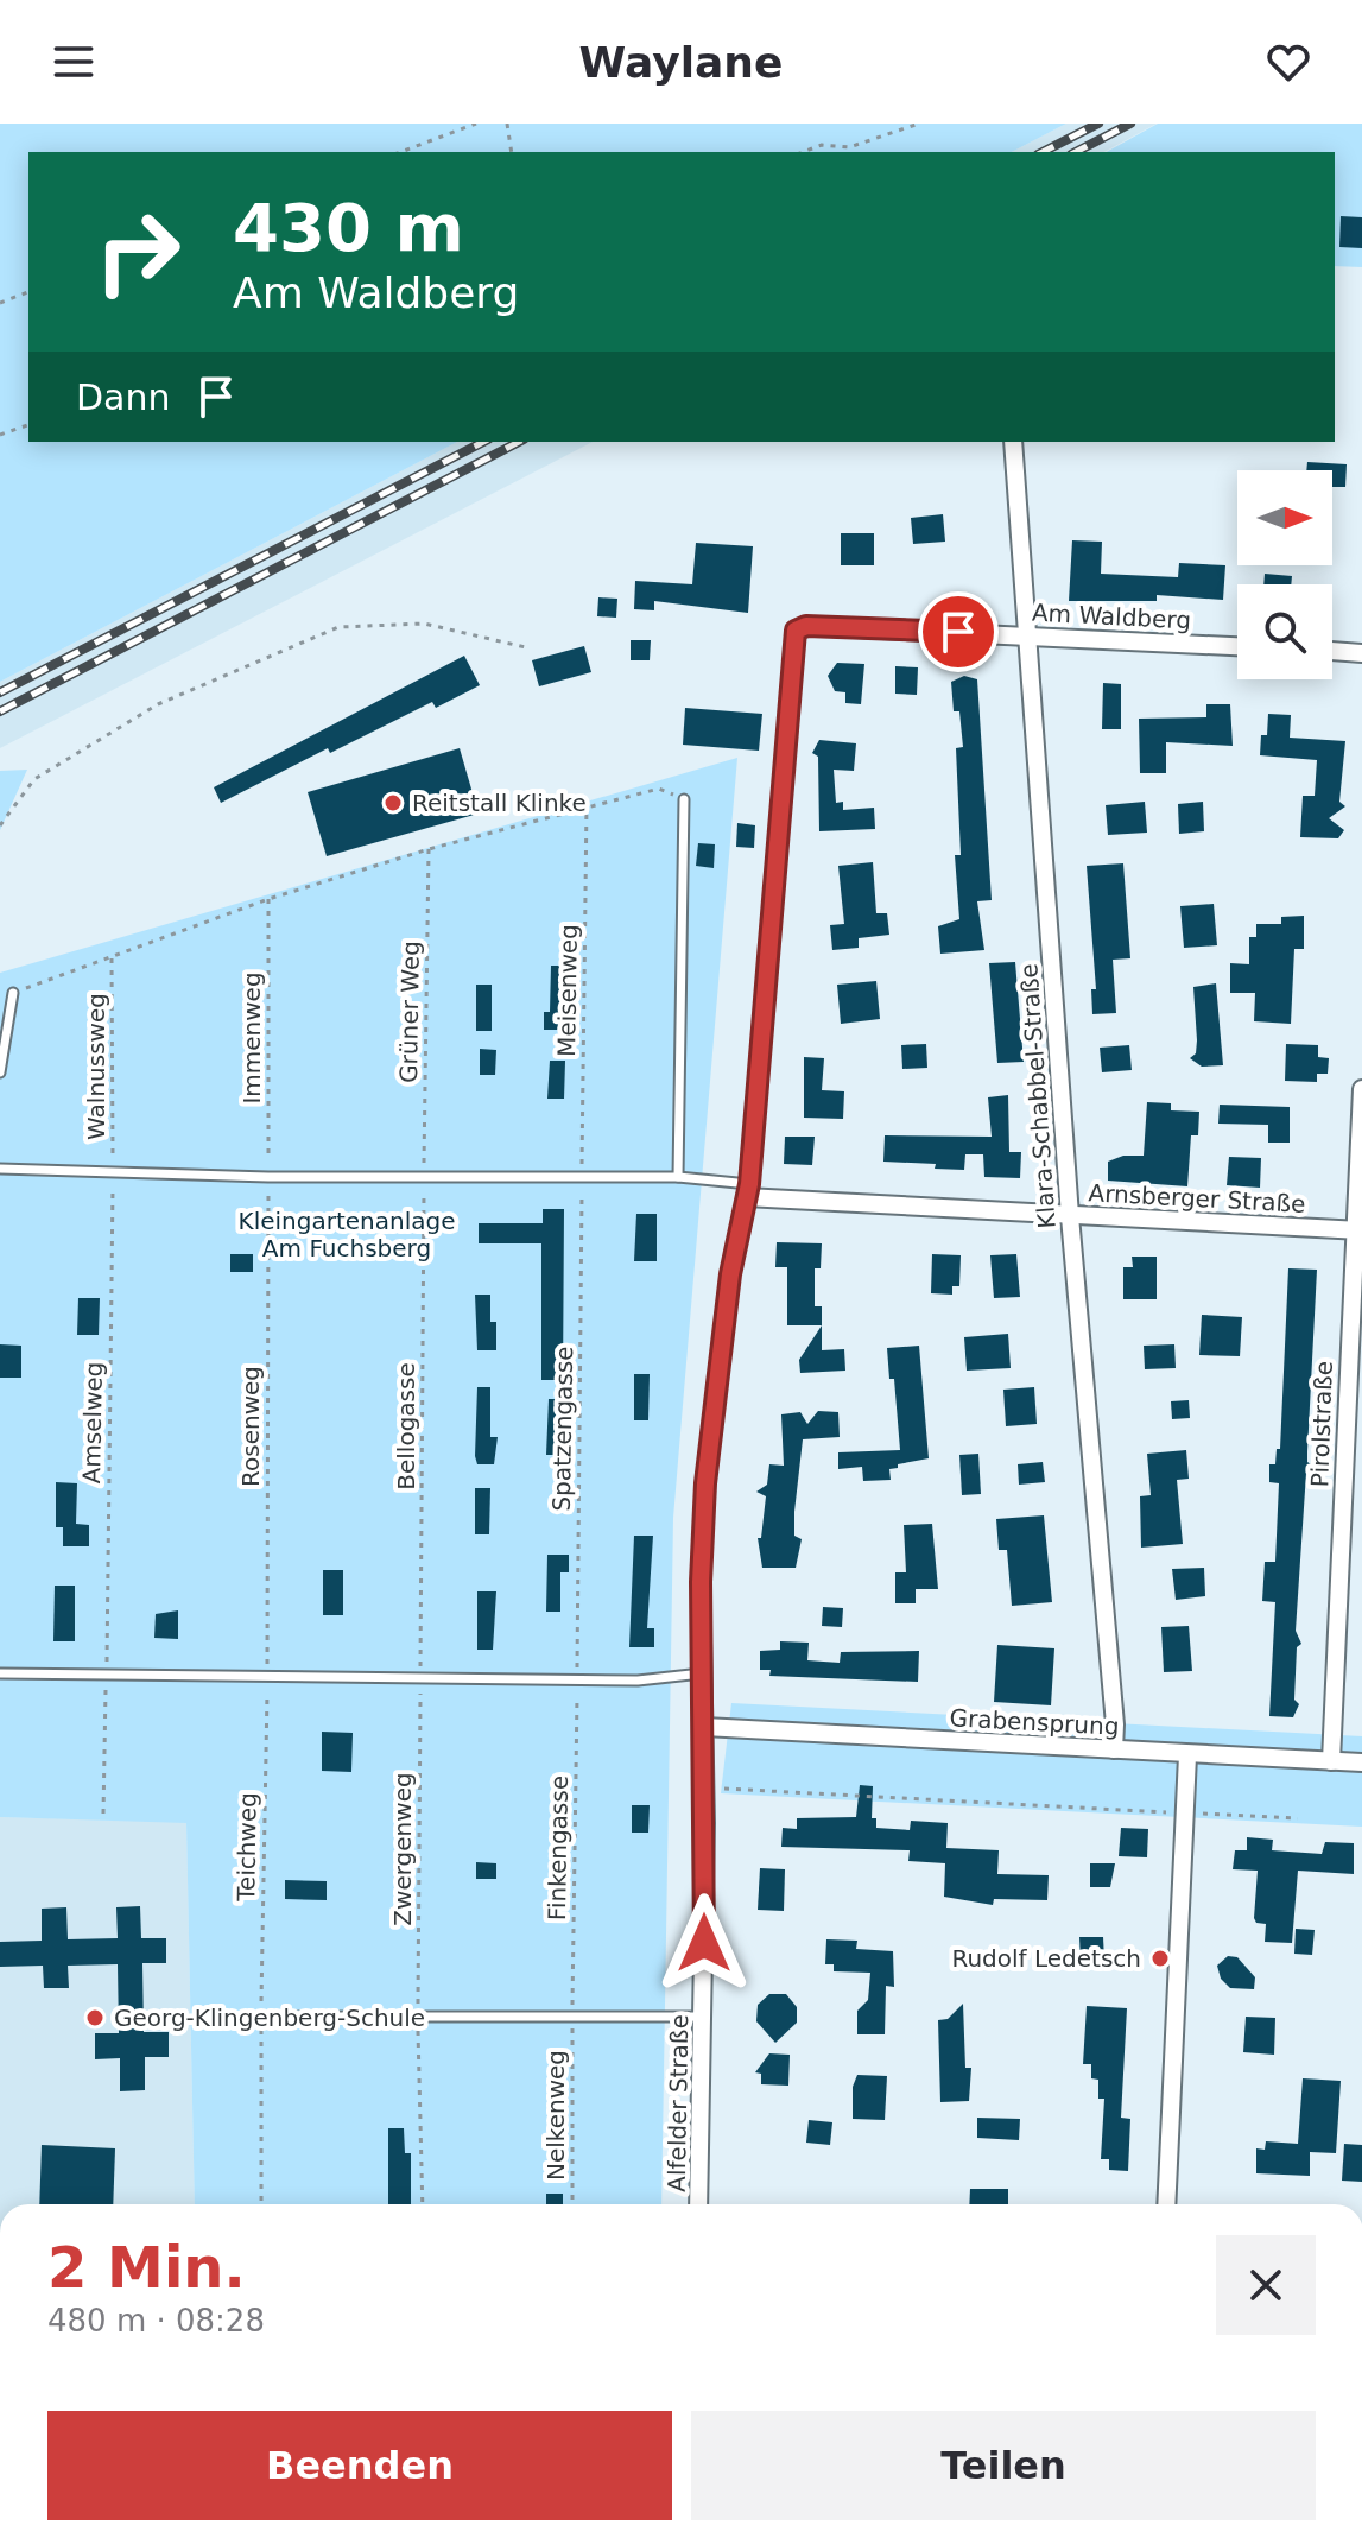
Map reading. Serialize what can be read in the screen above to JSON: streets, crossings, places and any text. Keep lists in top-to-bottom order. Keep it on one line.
{"streets":{"street":["Am Waldberg","Klara-Schabbel-Straße","Arnsberger Straße","Pirolstraße","Grabensprung","Alfelder Straße"],"path":["Meisenweg","Grüner Weg","Immenweg","Walnussweg","Amselweg","Rosenweg","Bellogasse","Spatzengasse","Teichweg","Finkengasse","Zwergenweg","Nelkenweg"]},"crossings":[["Am Waldberg","Klara-Schabbel-Straße"],["Am Waldberg","Alfelder Straße"],["Meisenweg","Spatzengasse"],["Grüner Weg","Bellogasse"],["Immenweg","Rosenweg"],["Walnussweg","Amselweg"],["Klara-Schabbel-Straße","Arnsberger Straße"],["Klara-Schabbel-Straße","Grabensprung"],["Arnsberger Straße","Pirolstraße"],["Arnsberger Straße","Alfelder Straße"],["Pirolstraße","Grabensprung"],["Rosenweg","Teichweg"],["Bellogasse","Zwergenweg"],["Spatzengasse","Finkengasse"],["Grabensprung","Alfelder Straße"],["Finkengasse","Nelkenweg"]],"parks":["Kleingartenanlage Am Fuchsberg"],"places":["Reitstall Klinke","Rudolf Ledetsch","Georg-Klingenberg-Schule"],"north":"right","page":{"header":"Waylane","turn":["430 m","Am Waldberg"],"then":"Dann","heading":["2 Min.","480 m · 08:28"],"buttons":["Beenden","Teilen"]}}
